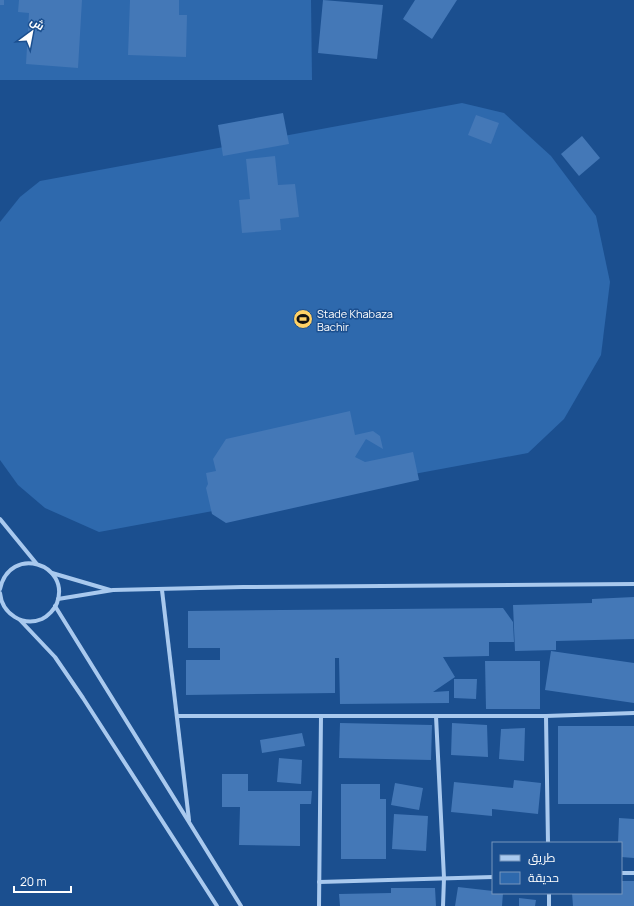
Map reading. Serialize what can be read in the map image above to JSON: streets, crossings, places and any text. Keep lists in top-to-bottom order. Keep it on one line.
{"places":{"sports":["Stade Khabaza Bachir"]},"legend":["طريق","حديقة"],"scale_bar":"20 m","north":"top right"}
